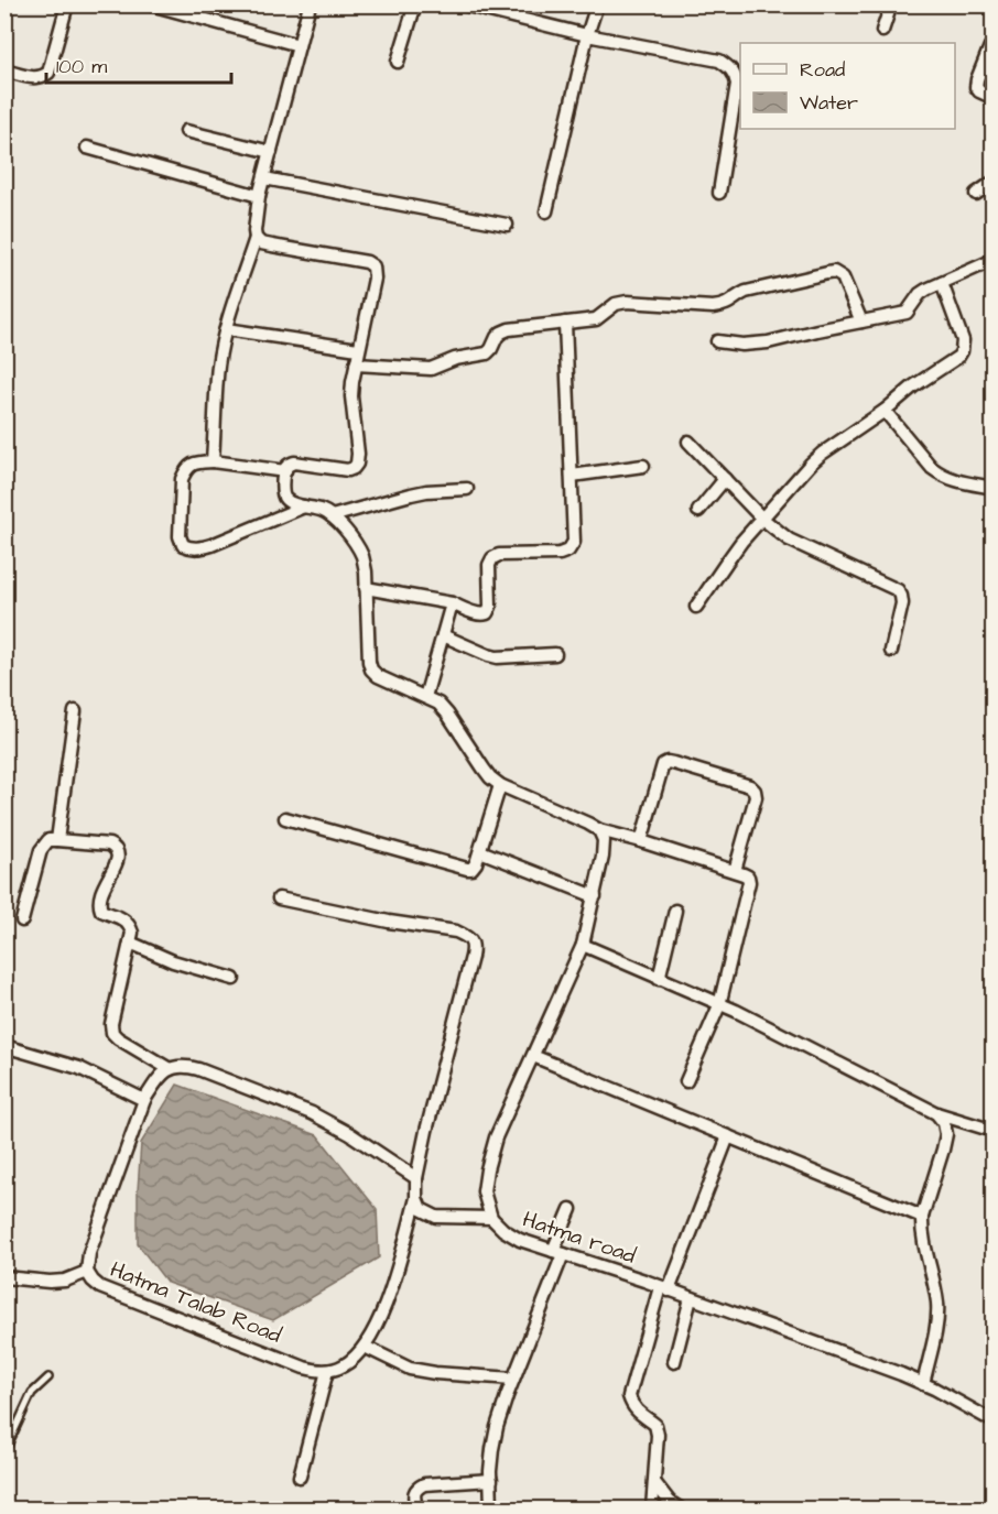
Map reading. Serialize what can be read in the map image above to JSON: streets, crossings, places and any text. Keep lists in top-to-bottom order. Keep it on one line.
{"streets":{"street":["Hatma road","Hatma Talab Road"]},"legend":["Road","Water"],"scale_bar":"100 m"}
